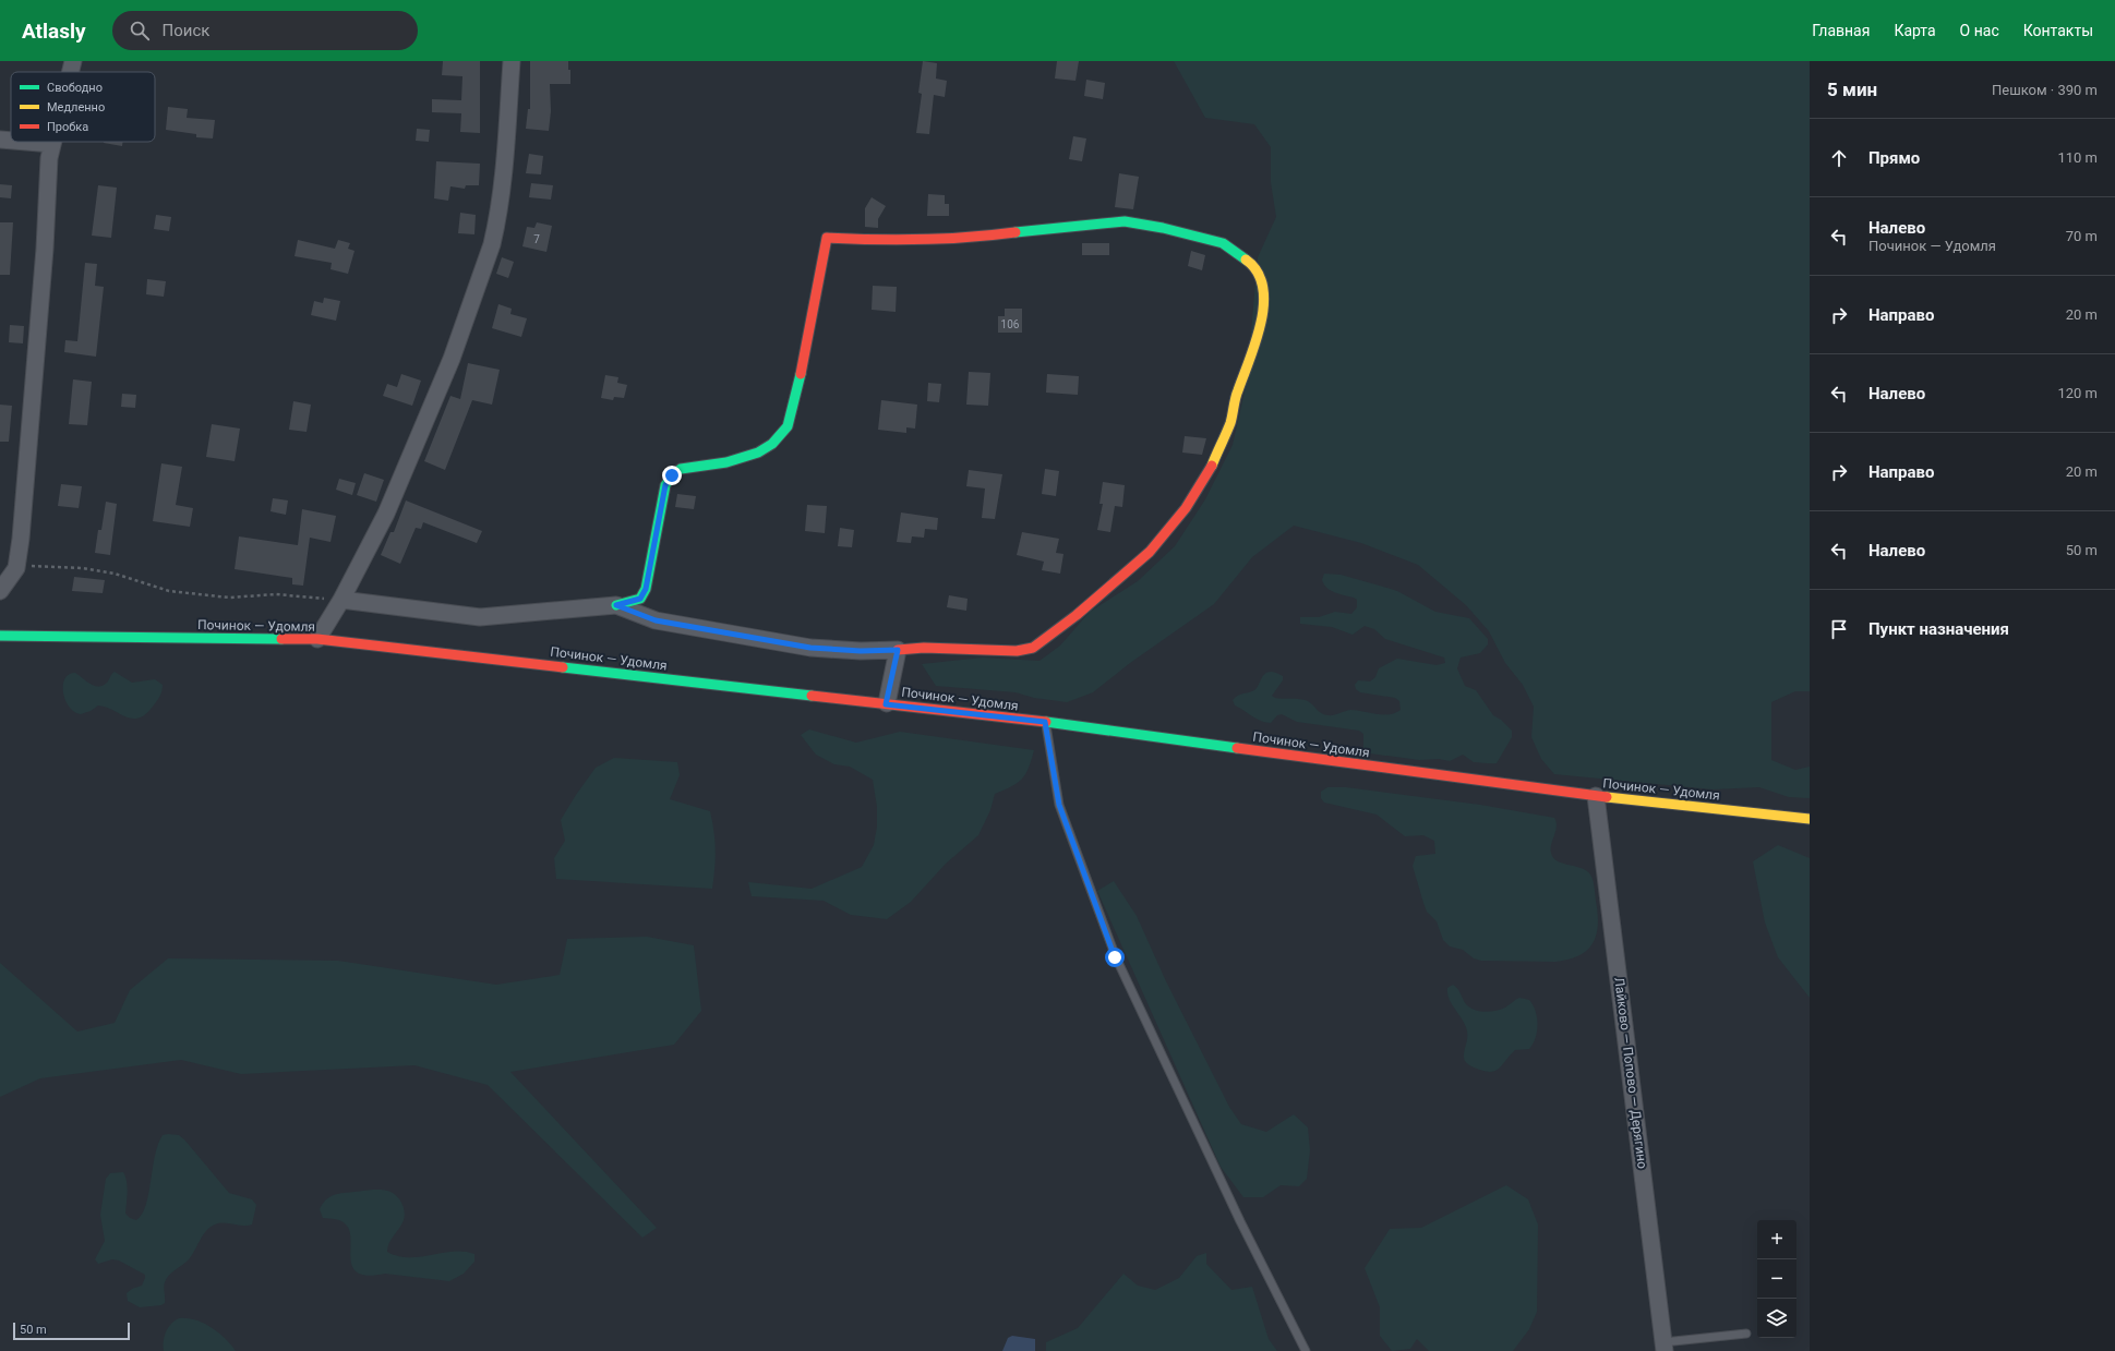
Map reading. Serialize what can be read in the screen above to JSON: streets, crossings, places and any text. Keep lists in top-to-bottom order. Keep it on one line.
{"streets":{"main road":["Починок — Удомля"],"street":["Лайково — Попово — Дерягино"]},"crossings":[["Починок — Удомля","Лайково — Попово — Дерягино"]],"house_numbers":["7","106"],"legend":["Свободно","Медленно","Пробка"],"scale_bar":"50 m","page":{"header":"Atlasly","search":"Поиск","nav":["Главная","Карта","О нас","Контакты"],"heading":["5 мин","Пешком · 390 m"],"list":[["Прямо","110 m"],["Налево","Починок — Удомля","70 m"],["Направо","20 m"],["Налево","120 m"],["Направо","20 m"],["Налево","50 m"],"Пункт назначения"],"map_buttons":["+","−"],"scale":"50 m"}}
